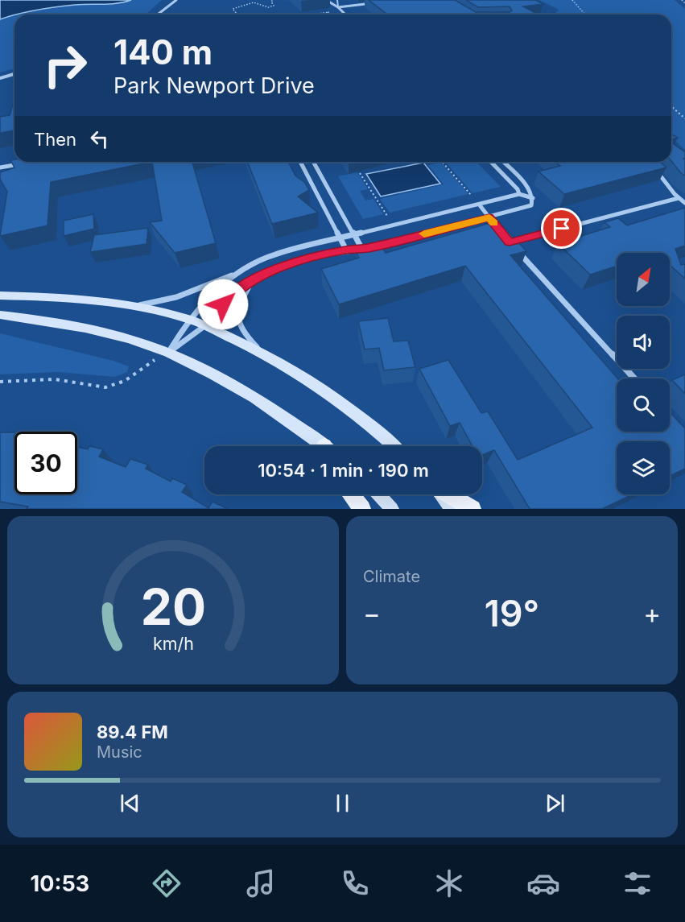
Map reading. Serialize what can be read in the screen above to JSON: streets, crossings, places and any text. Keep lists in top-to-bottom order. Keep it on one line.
{"north":"top right","page":{"turn":["140 m","Park Newport Drive"],"then":"Then","limit":"30","trip":"10:54 · 1 min · 190 m","tile":"Climate","heat":["−","19°","+"],"song":["89.4 FM","Music"],"tabs":"10:53","gauge":["20","km/h"]}}
